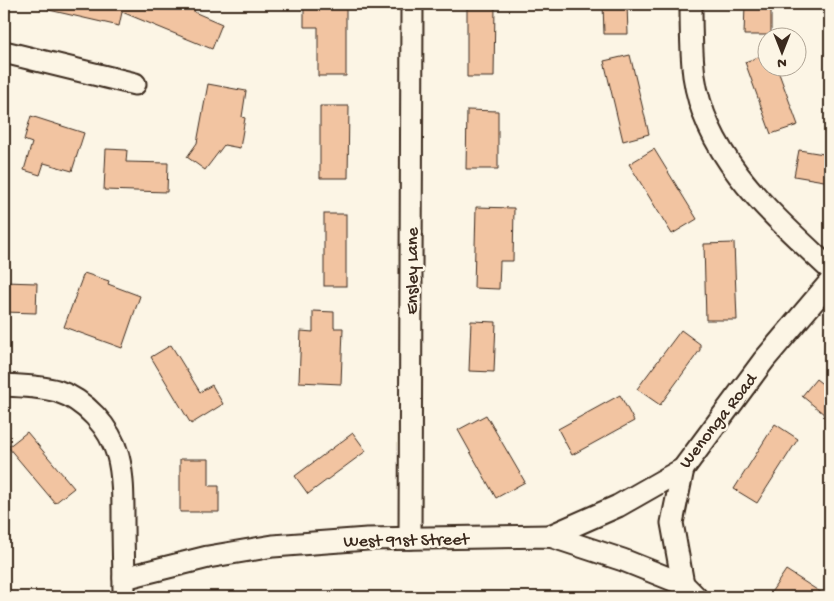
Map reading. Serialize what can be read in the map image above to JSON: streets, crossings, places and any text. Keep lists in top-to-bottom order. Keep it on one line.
{"streets":{"street":["Ensley Lane","Wenonga Road","West 91st Street"]},"crossings":[["Ensley Lane","West 91st Street"],["Wenonga Road","West 91st Street"]],"north":"bottom"}
